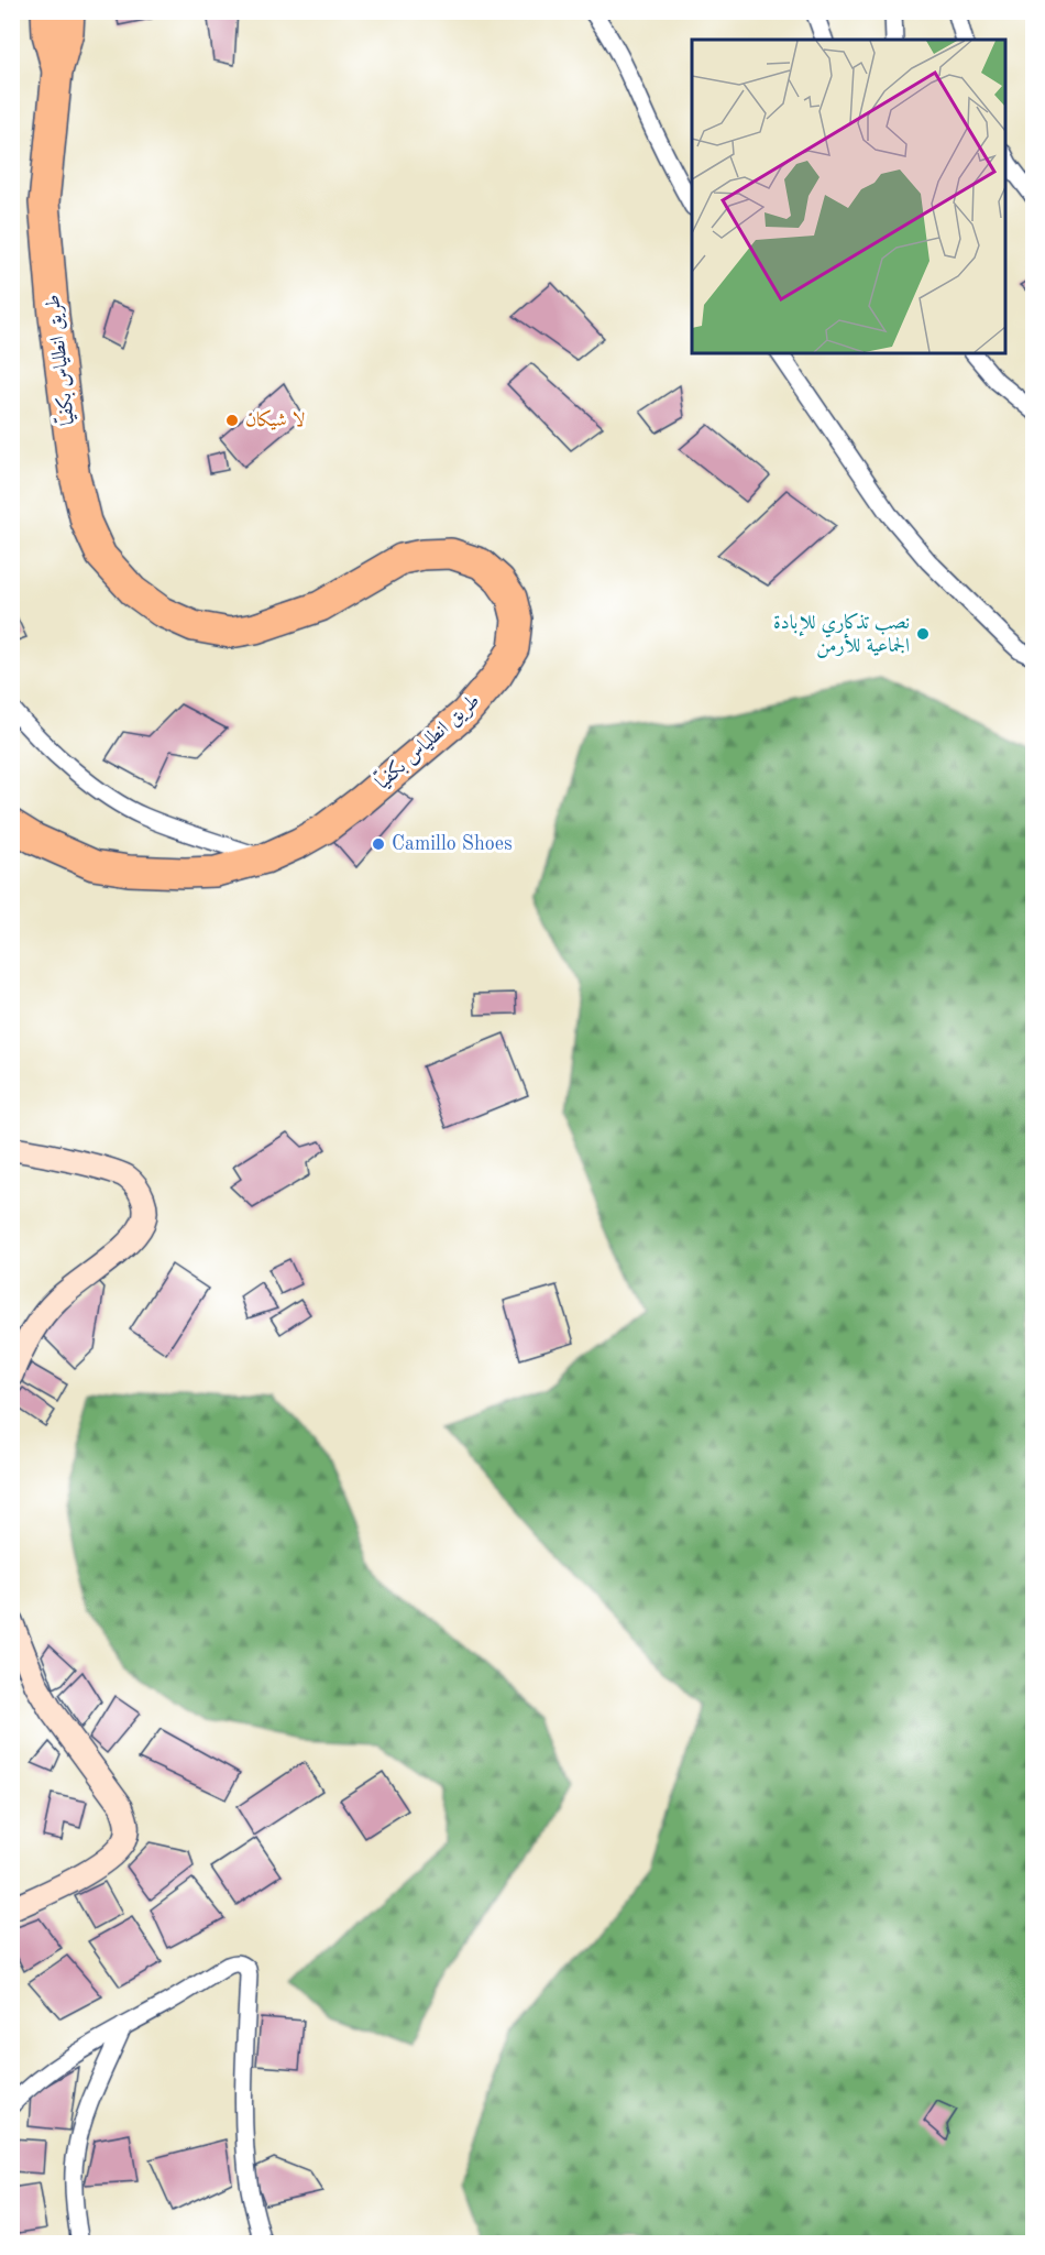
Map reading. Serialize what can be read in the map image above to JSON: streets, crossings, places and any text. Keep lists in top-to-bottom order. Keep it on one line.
{"streets":{"highway":["طريق انطلياس بكفيّا"]},"places":["لا شيكان","نصب تذكاري للإبادة الجماعية للأرمن","Camillo Shoes"]}
